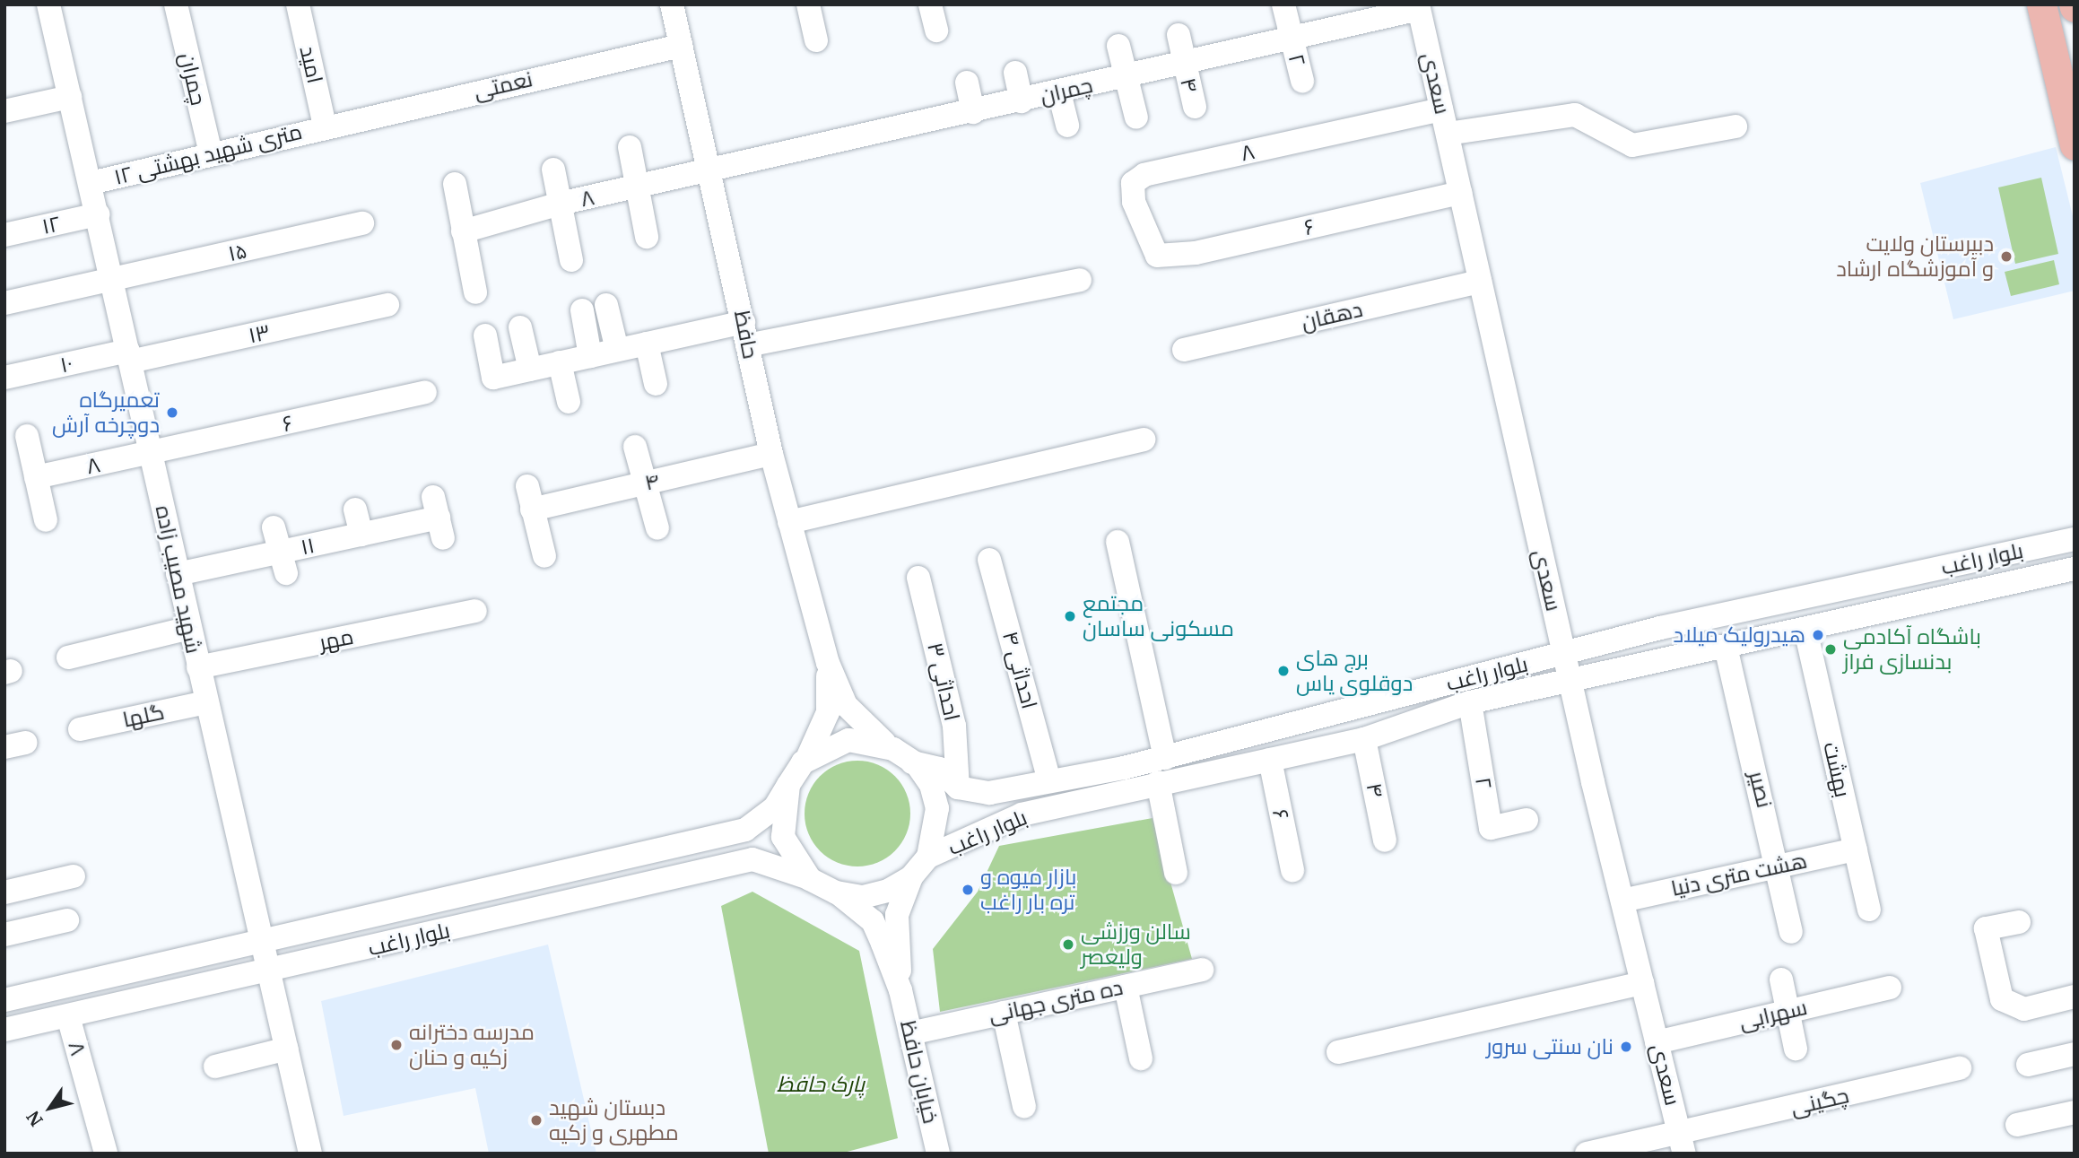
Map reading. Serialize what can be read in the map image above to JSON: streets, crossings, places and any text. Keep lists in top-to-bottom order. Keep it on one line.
{"streets":{"street":["۲","امید","چمران","سعدی","نعمتی","۴","۸","۱۲ متری شهید بهشتی","۱۲","۶","۱۵","دهقان","۱۳","حافظ","۱۰","۱۱","بلوار راغب","شهید مصیب زاده","مهر","احداثی ۴","احداثی ۳","گلها","بهشت","نصیر","هشت متری دنیا","ده متری جهانی","سهرابی","خیابان حافظ","چگینی"]},"crossings":[["۲","چمران"],["۲","بلوار راغب"],["امید","نعمتی"],["امید","۱۲ متری شهید بهشتی"],["چمران","سعدی"],["چمران","۴"],["چمران","۸"],["چمران","۱۲ متری شهید بهشتی"],["چمران","حافظ"],["سعدی","۸"],["سعدی","۶"],["سعدی","دهقان"],["سعدی","بلوار راغب"],["سعدی","هشت متری دنیا"],["سعدی","سهرابی"],["سعدی","چگینی"],["نعمتی","۱۲ متری شهید بهشتی"],["نعمتی","حافظ"],["۴","حافظ"],["۴","بلوار راغب"],["۸","۶"],["۸","حافظ"],["۸","بلوار راغب"],["۸","شهید مصیب زاده"],["۱۲ متری شهید بهشتی","شهید مصیب زاده"],["۱۲","شهید مصیب زاده"],["۶","بلوار راغب"],["۶","شهید مصیب زاده"],["۱۵","شهید مصیب زاده"],["۱۳","۱۰"],["۱۳","شهید مصیب زاده"],["حافظ","بلوار راغب"],["حافظ","خیابان حافظ"],["۱۰","شهید مصیب زاده"],["۱۱","شهید مصیب زاده"],["بلوار راغب","شهید مصیب زاده"],["بلوار راغب","احداثی ۴"],["بلوار راغب","احداثی ۳"],["بلوار راغب","بهشت"],["بلوار راغب","نصیر"],["بلوار راغب","خیابان حافظ"],["شهید مصیب زاده","مهر"],["شهید مصیب زاده","گلها"],["بهشت","هشت متری دنیا"],["نصیر","هشت متری دنیا"],["ده متری جهانی","خیابان حافظ"]],"parks":["پارک حافظ"],"places":["دبیرستان ولایت و آموزشگاه ارشاد","تعمیرگاه دوچرخه آرش","مجتمع مسکونی ساسان","هیدرولیک میلاد","باشگاه آکادمی بدنسازی فراز","برج های دوقلوی یاس","بازار میوه و تره بار راغب","سالن ورزشی ولیعصر","مدرسه دخترانه زکیه و حنان","نان سنتی سرور","دبستان شهید مطهری و زکیه"],"north":"bottom left"}
